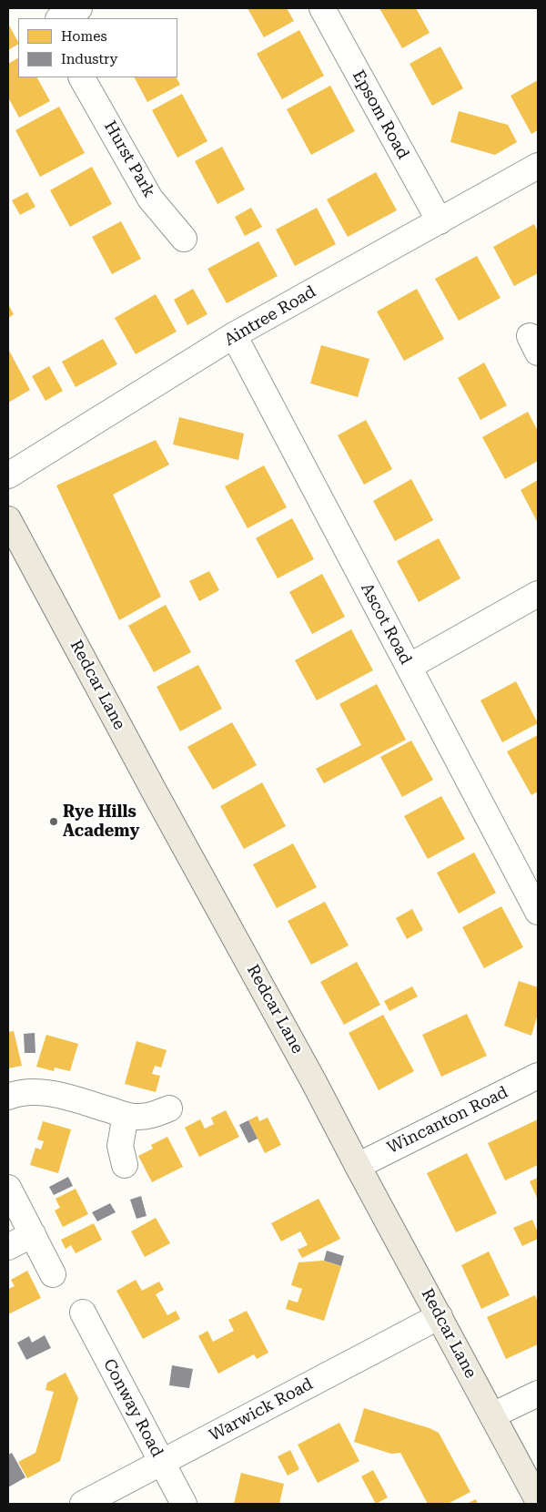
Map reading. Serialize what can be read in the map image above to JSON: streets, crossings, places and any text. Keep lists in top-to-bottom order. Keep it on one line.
{"streets":{"main road":["Redcar Lane"],"street":["Epsom Road","Hurst Park","Aintree Road","Ascot Road","Wincanton Road","Conway Road","Warwick Road"]},"crossings":[["Epsom Road","Aintree Road"],["Aintree Road","Ascot Road"],["Redcar Lane","Wincanton Road"],["Redcar Lane","Warwick Road"],["Conway Road","Warwick Road"]],"places":["Rye Hills Academy"],"legend":["Homes","Industry"]}
